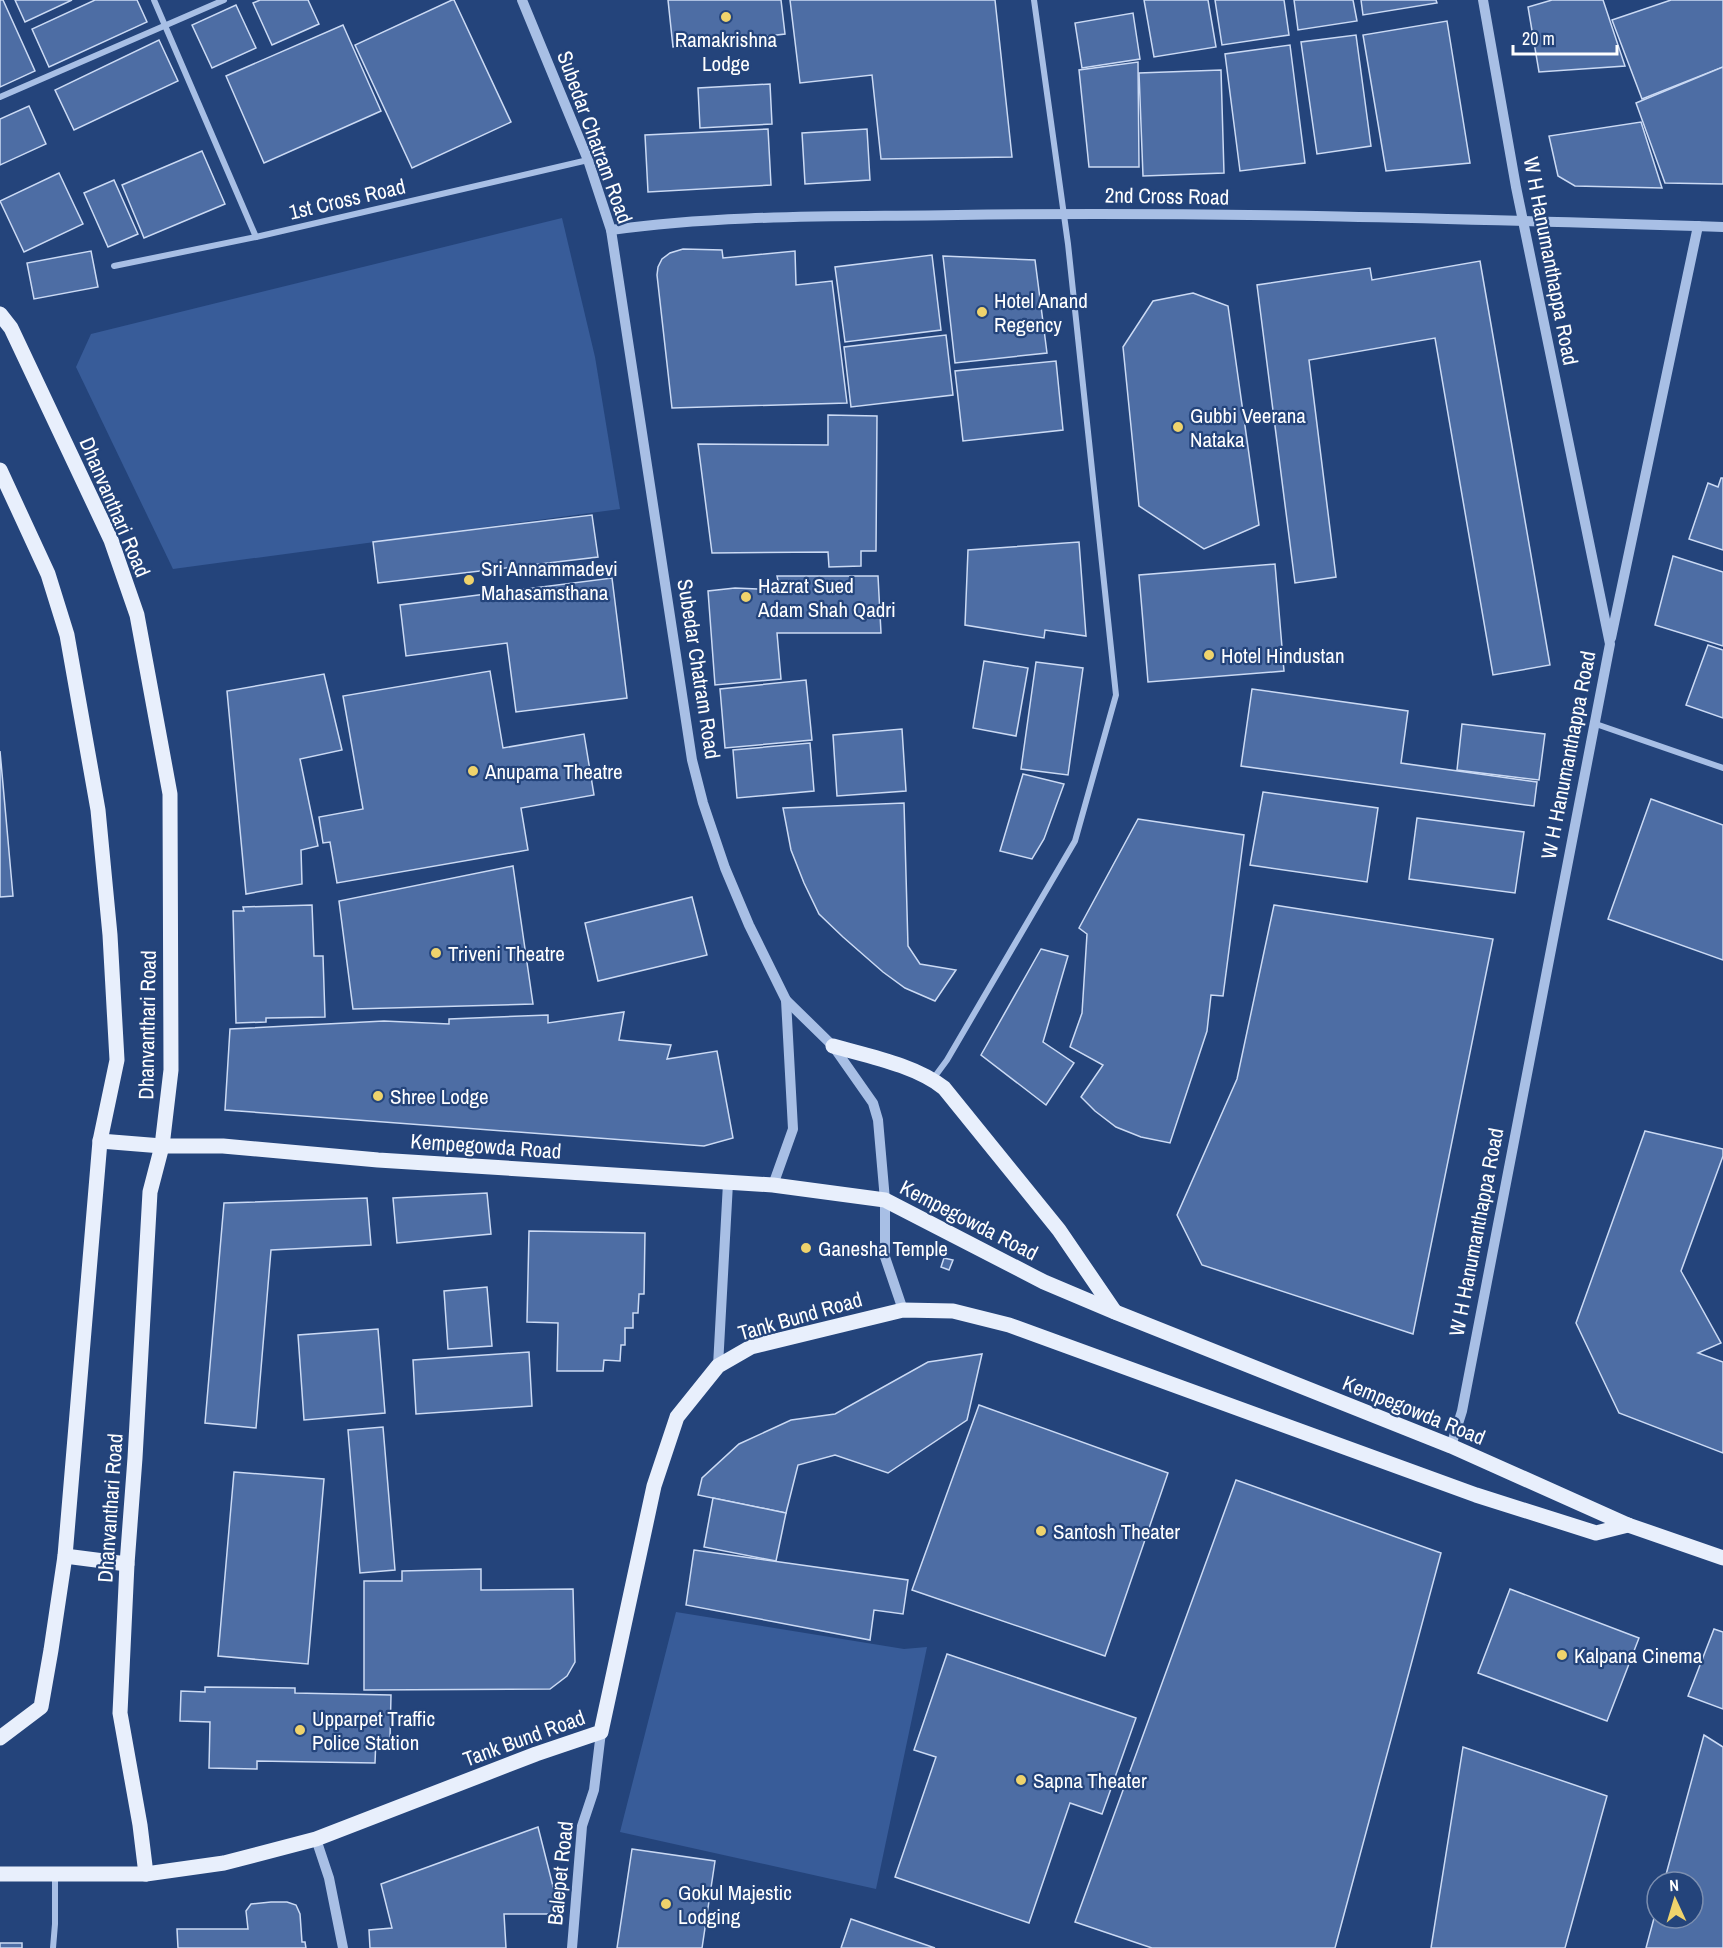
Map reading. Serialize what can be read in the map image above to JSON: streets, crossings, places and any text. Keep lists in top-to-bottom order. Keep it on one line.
{"streets":{"main road":["Dhanvanthari Road","Kempegowda Road","Tank Bund Road"],"street":["Subedar Chatram Road","2nd Cross Road","1st Cross Road","W H Hanumanthappa Road","Balepet Road"]},"crossings":[["Subedar Chatram Road","2nd Cross Road"],["Subedar Chatram Road","1st Cross Road"],["Subedar Chatram Road","Kempegowda Road"],["Subedar Chatram Road","Tank Bund Road"],["2nd Cross Road","W H Hanumanthappa Road"],["W H Hanumanthappa Road","Kempegowda Road"],["Dhanvanthari Road","Kempegowda Road"],["Dhanvanthari Road","Tank Bund Road"],["Tank Bund Road","Balepet Road"]],"places":["Ramakrishna Lodge","Hotel Anand Regency","Gubbi Veerana Nataka","Sri Annammadevi Mahasamsthana","Hazrat Sued Adam Shah Qadri","Hotel Hindustan","Anupama Theatre","Triveni Theatre","Shree Lodge","Ganesha Temple","Santosh Theater","Kalpana Cinema","Upparpet Traffic Police Station","Sapna Theater","Gokul Majestic Lodging"],"scale_bar":"20 m","north":"top"}
